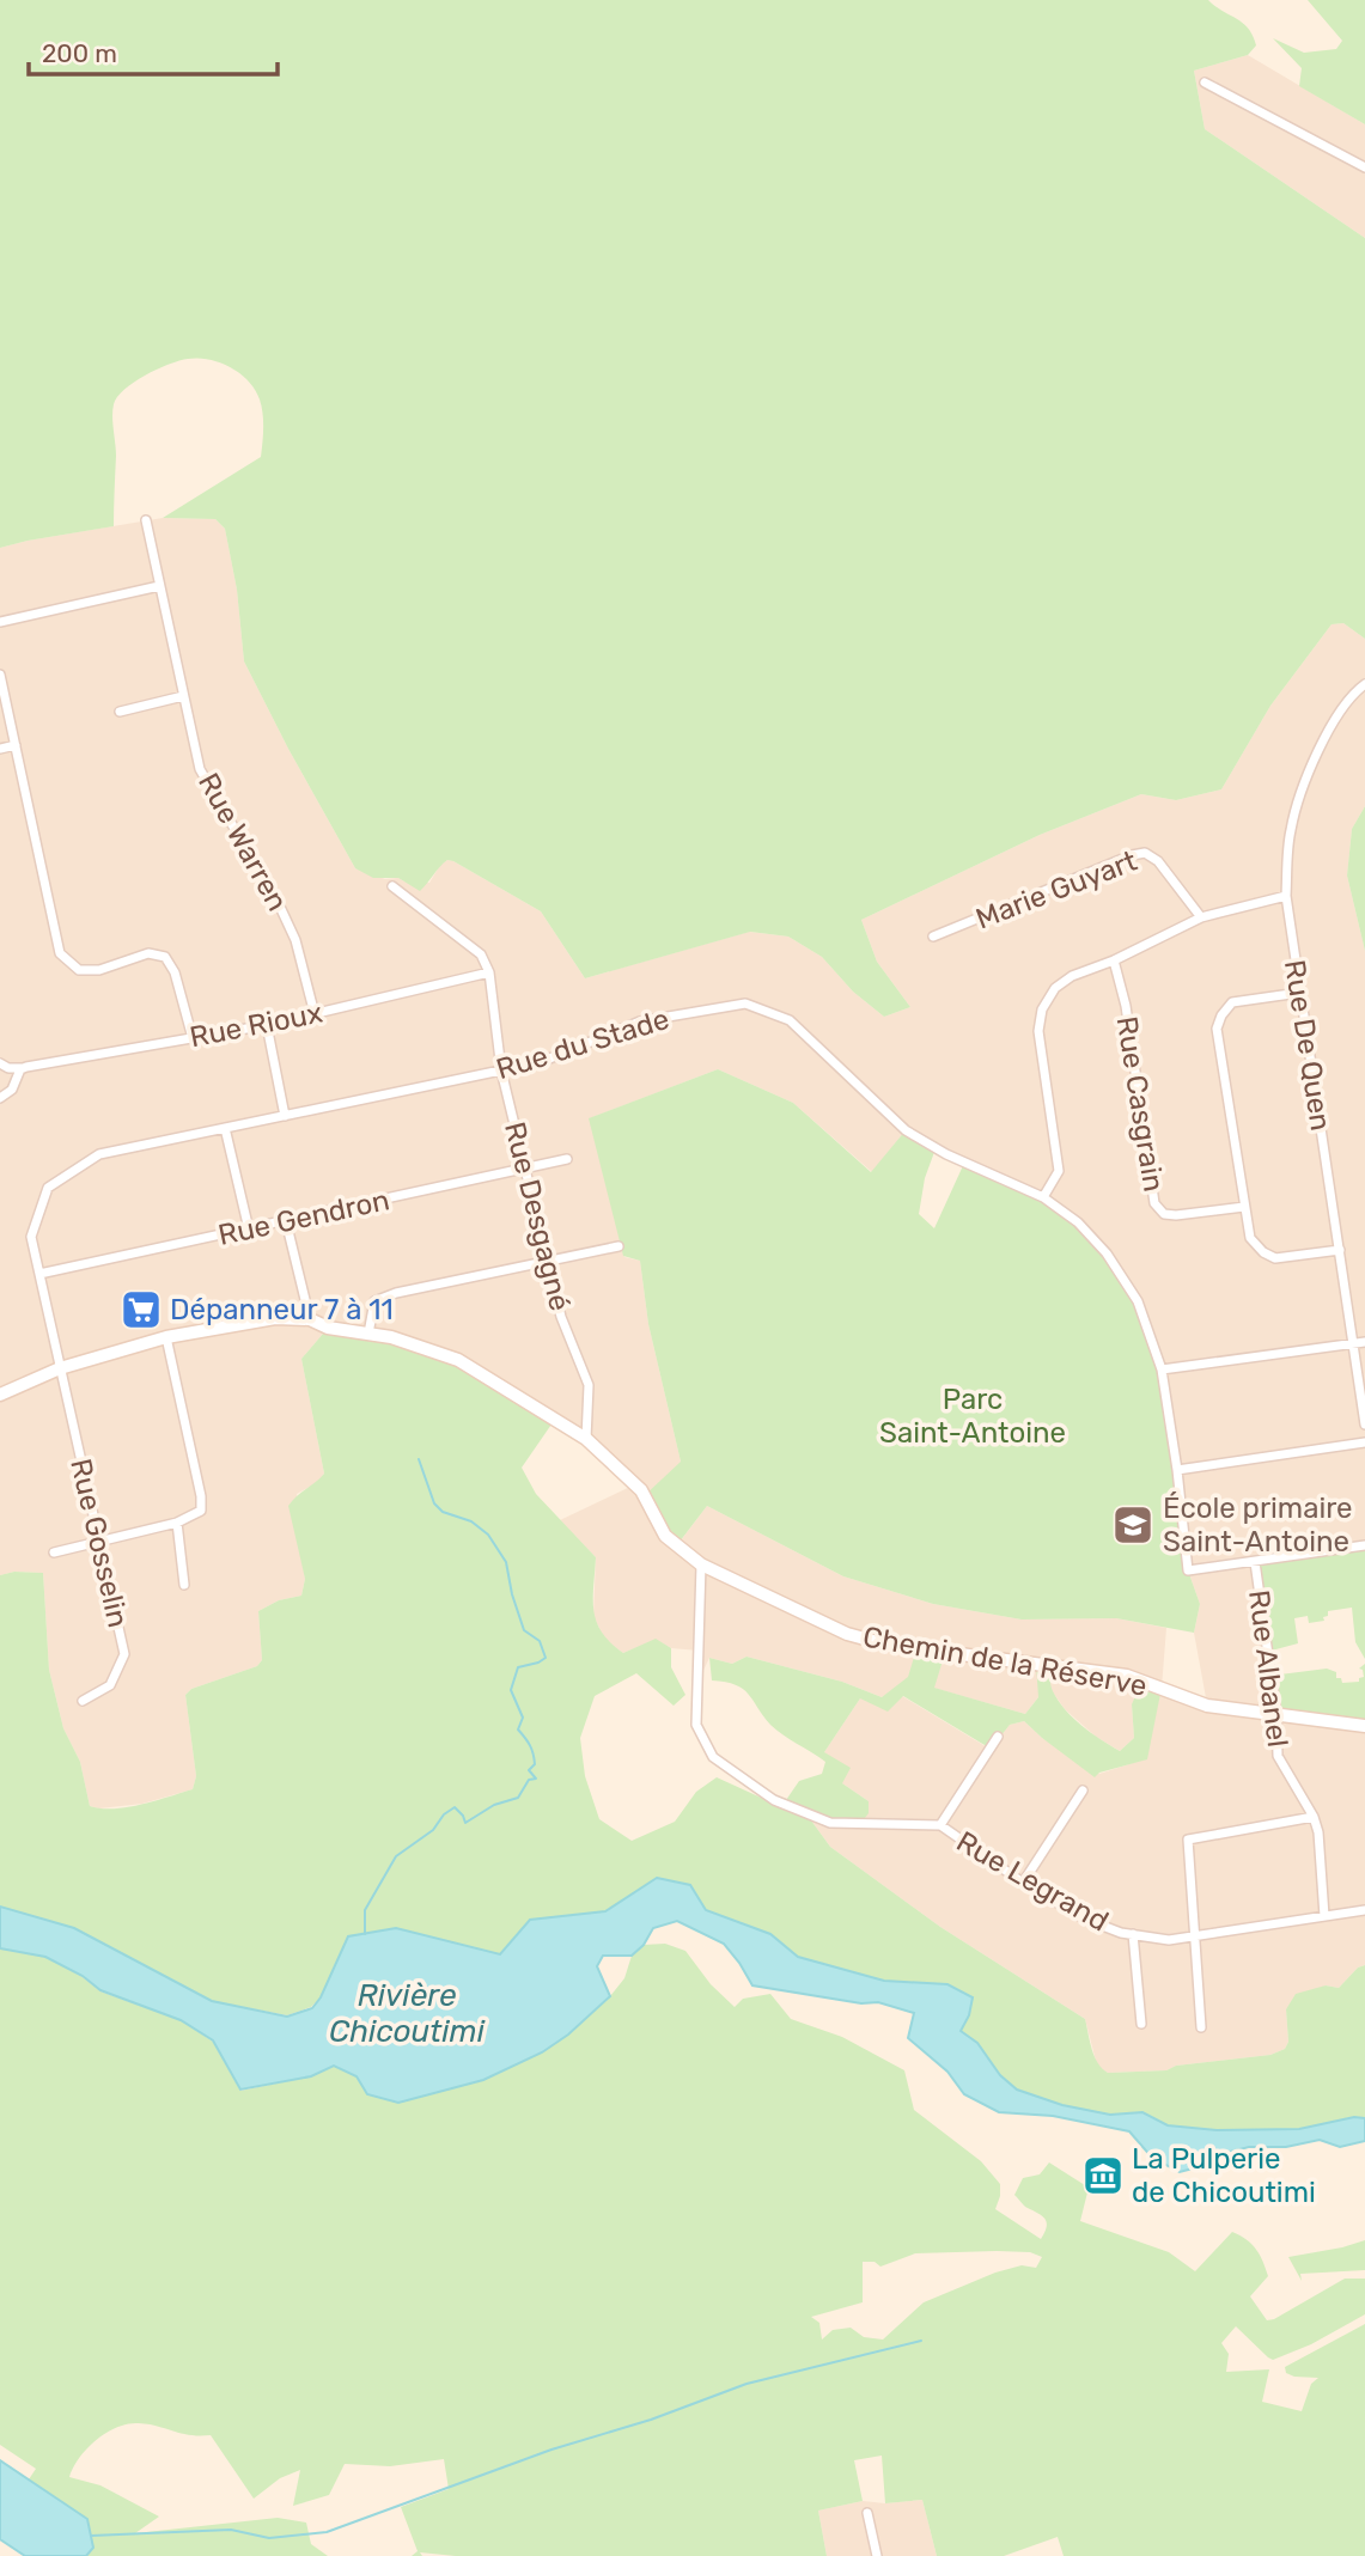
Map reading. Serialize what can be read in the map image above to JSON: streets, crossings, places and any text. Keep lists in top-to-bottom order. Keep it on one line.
{"streets":{"street":["Rue Warren","Marie Guyart","Rue Rioux","Rue du Stade","Rue De Quen","Rue Casgrain","Rue Desgagné","Rue Gendron","Rue Gosselin","Chemin de la Réserve","Rue Albanel","Rue Legrand"]},"crossings":[["Rue Warren","Rue Rioux"],["Rue Rioux","Rue Desgagné"],["Rue du Stade","Rue Desgagné"],["Rue du Stade","Rue Gendron"],["Rue du Stade","Rue Gosselin"],["Rue du Stade","Chemin de la Réserve"],["Rue du Stade","Rue Albanel"],["Rue Desgagné","Rue Gendron"],["Rue Desgagné","Chemin de la Réserve"],["Rue Gosselin","Chemin de la Réserve"],["Chemin de la Réserve","Rue Albanel"],["Chemin de la Réserve","Rue Legrand"],["Rue Albanel","Rue Legrand"]],"water":["Rivière Chicoutimi"],"parks":["Parc Saint-Antoine"],"places":{"supermarket":["Dépanneur 7 à 11"],"school or university":["École primaire Saint-Antoine"],"museum":["La Pulperie de Chicoutimi"]},"scale_bar":"200 m"}
